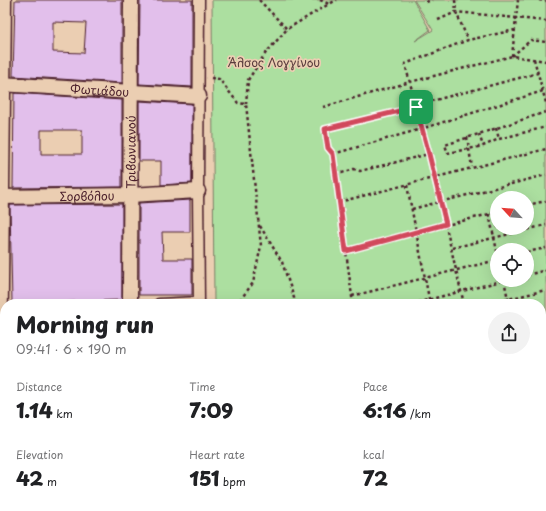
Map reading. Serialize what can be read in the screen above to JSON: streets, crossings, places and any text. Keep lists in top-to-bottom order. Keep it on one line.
{"streets":{"street":["Φωτιάδου","Τριβωνιανού","Σορβόλου"]},"crossings":[["Φωτιάδου","Τριβωνιανού"],["Τριβωνιανού","Σορβόλου"]],"parks":["Άλσος Λογγίνου"],"north":"top left","page":{"heading":["Morning run","09:41 · 6 × 190 m"],"stats":[["Distance","1.14 km"],["Time","7:09"],["Pace","6:16 /km"],["Elevation","42 m"],["Heart rate","151 bpm"],["kcal","72"]]}}
